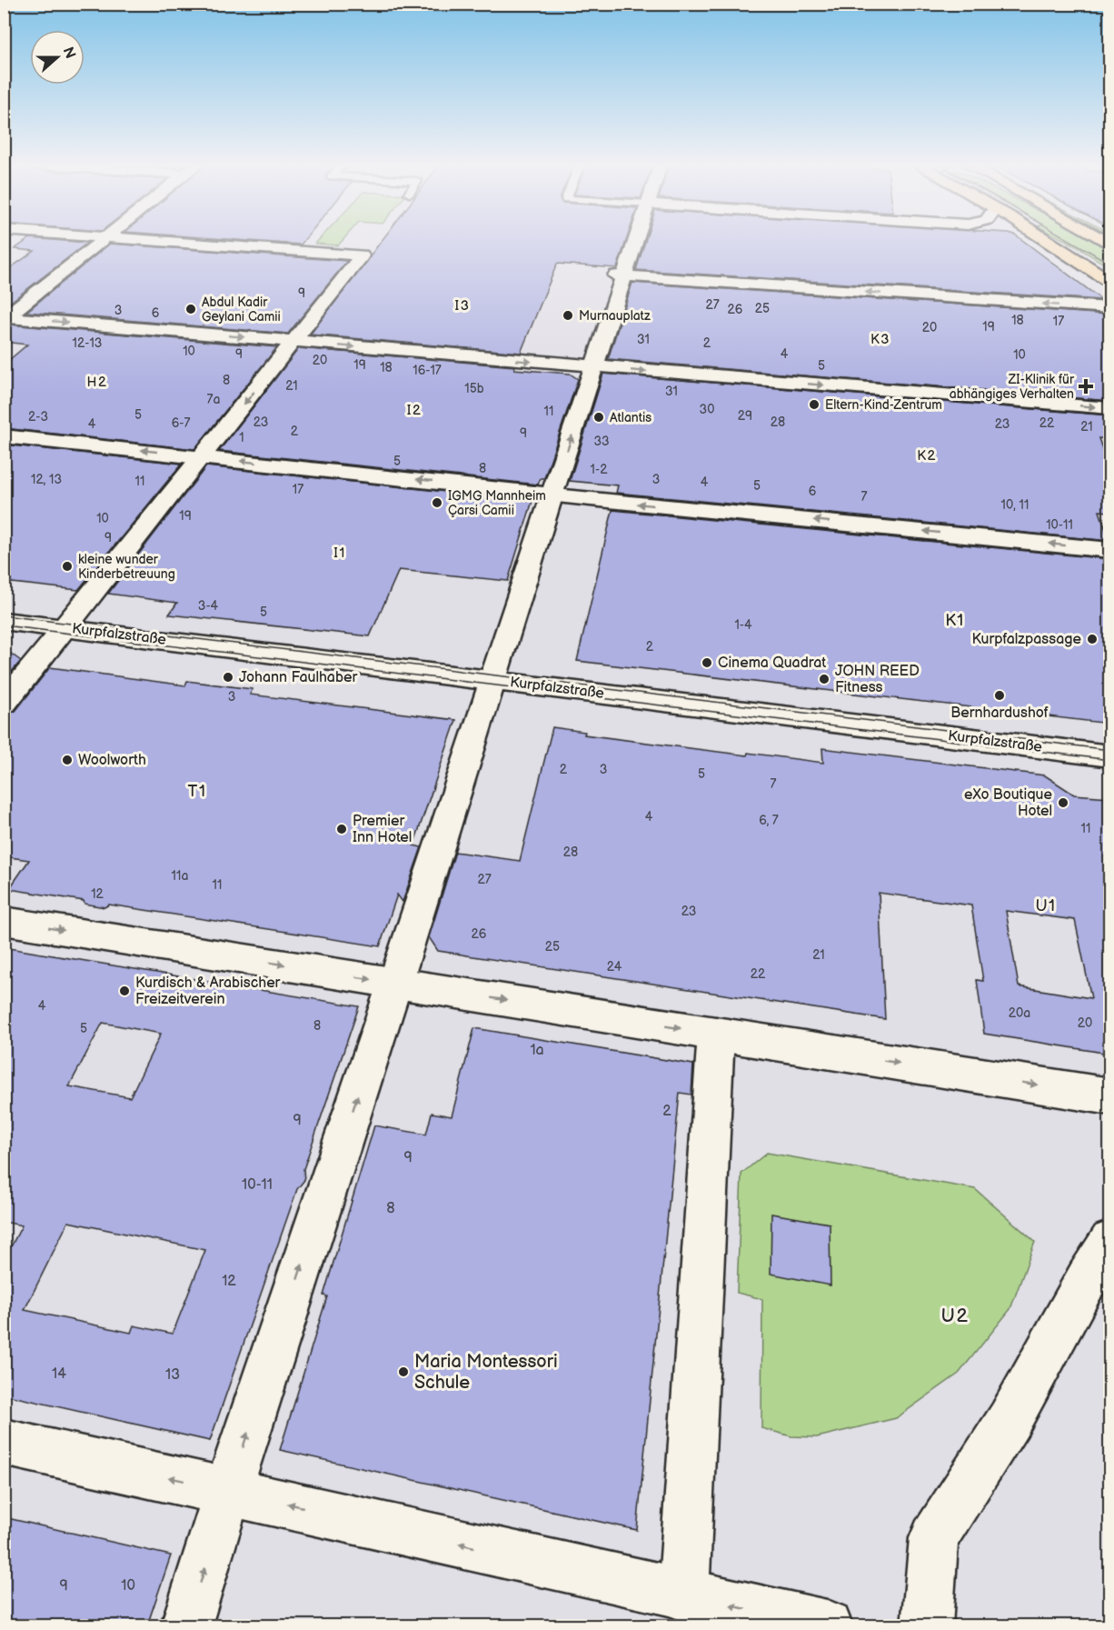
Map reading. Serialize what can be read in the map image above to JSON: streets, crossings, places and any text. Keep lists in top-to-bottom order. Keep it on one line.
{"streets":{"street":["Kurpfalzstraße"]},"districts":["I3","K3","H2","I2","K2","I1","K1","T1","U1","U2"],"places":{"other":["Abdul Kadir Geylani Camii","Murnauplatz","Eltern-Kind-Zentrum","Atlantis","IGMG Mannheim Çarsi Camii","kleine wunder Kinderbetreuung","Kurpfalzpassage","Cinema Quadrat","Johann Faulhaber","JOHN REED Fitness","Bernhardushof","Woolworth","eXo Boutique Hotel","Premier Inn Hotel","Kurdisch & Arabischer Freizeitverein","Maria Montessori Schule"],"health":["ZI-Klinik für abhängiges Verhalten"]},"house_numbers":["9","27","25","26","3","6","18","17","19","20","31","12-13","2","10","9","4","10","20","19","5","18","16-17","8","21","15b","31","7a","30","11","5","29","2-3","23","28","6-7","22","4","23","21","2","9","1","33","5","8","1-2","12, 13","3","11","4","5","17","6","7","10, 11","19","10","10-11","9","3-4","5","1-4","2","3","2","3","5","7","4","6, 7","11","28","11a","27","11","12","23","26","25","21","24","22","4","20a","20","8","5","1a","2","9","9","10-11","8","12","14","13","9","10"],"north":"right"}
